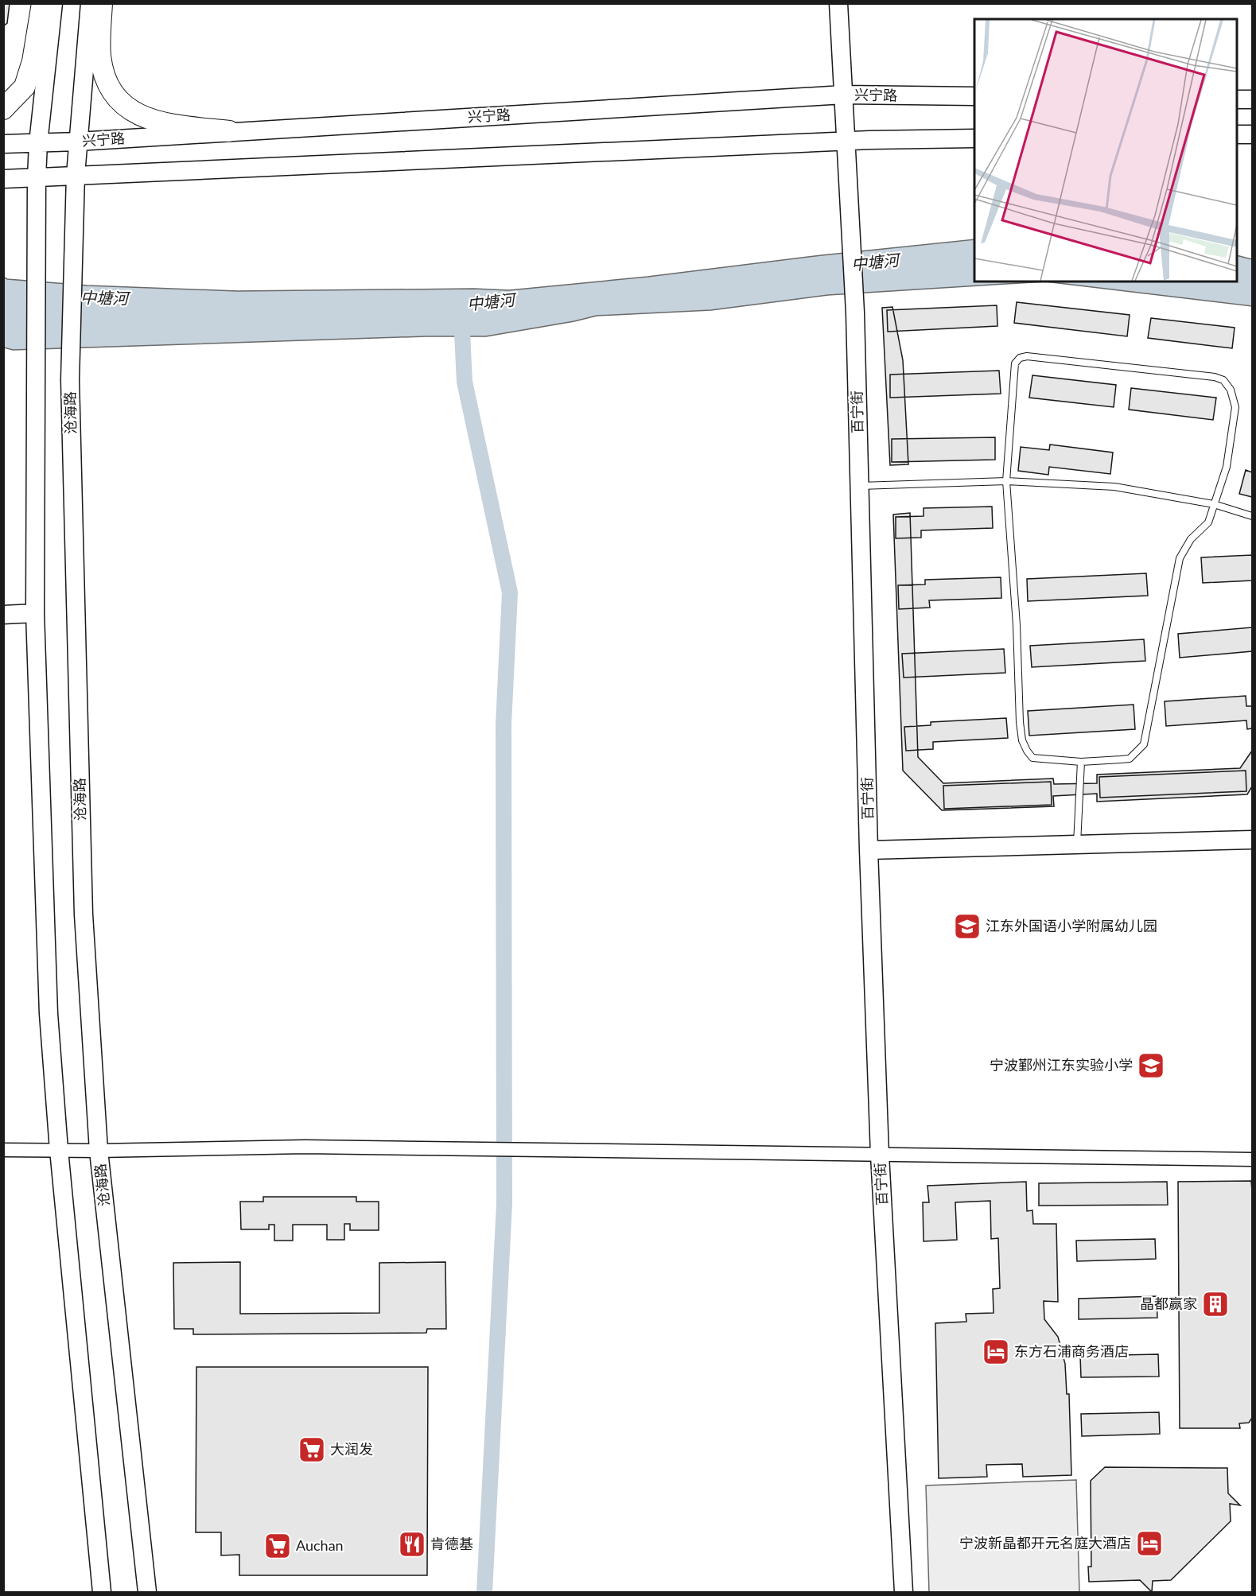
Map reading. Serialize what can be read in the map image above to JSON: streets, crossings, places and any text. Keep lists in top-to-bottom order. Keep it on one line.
{"streets":{"main road":["兴宁路","百宁街","沧海路"]},"crossings":[["兴宁路","百宁街"],["兴宁路","沧海路"]],"water":["中塘河"],"places":{"school or university":["江东外国语小学附属幼儿园","宁波鄞州江东实验小学"],"building":["晶都赢家"],"hotel":["东方石浦商务酒店","宁波新晶都开元名庭大酒店"],"supermarket":["大润发","Auchan"],"restaurant":["肯德基"]}}
